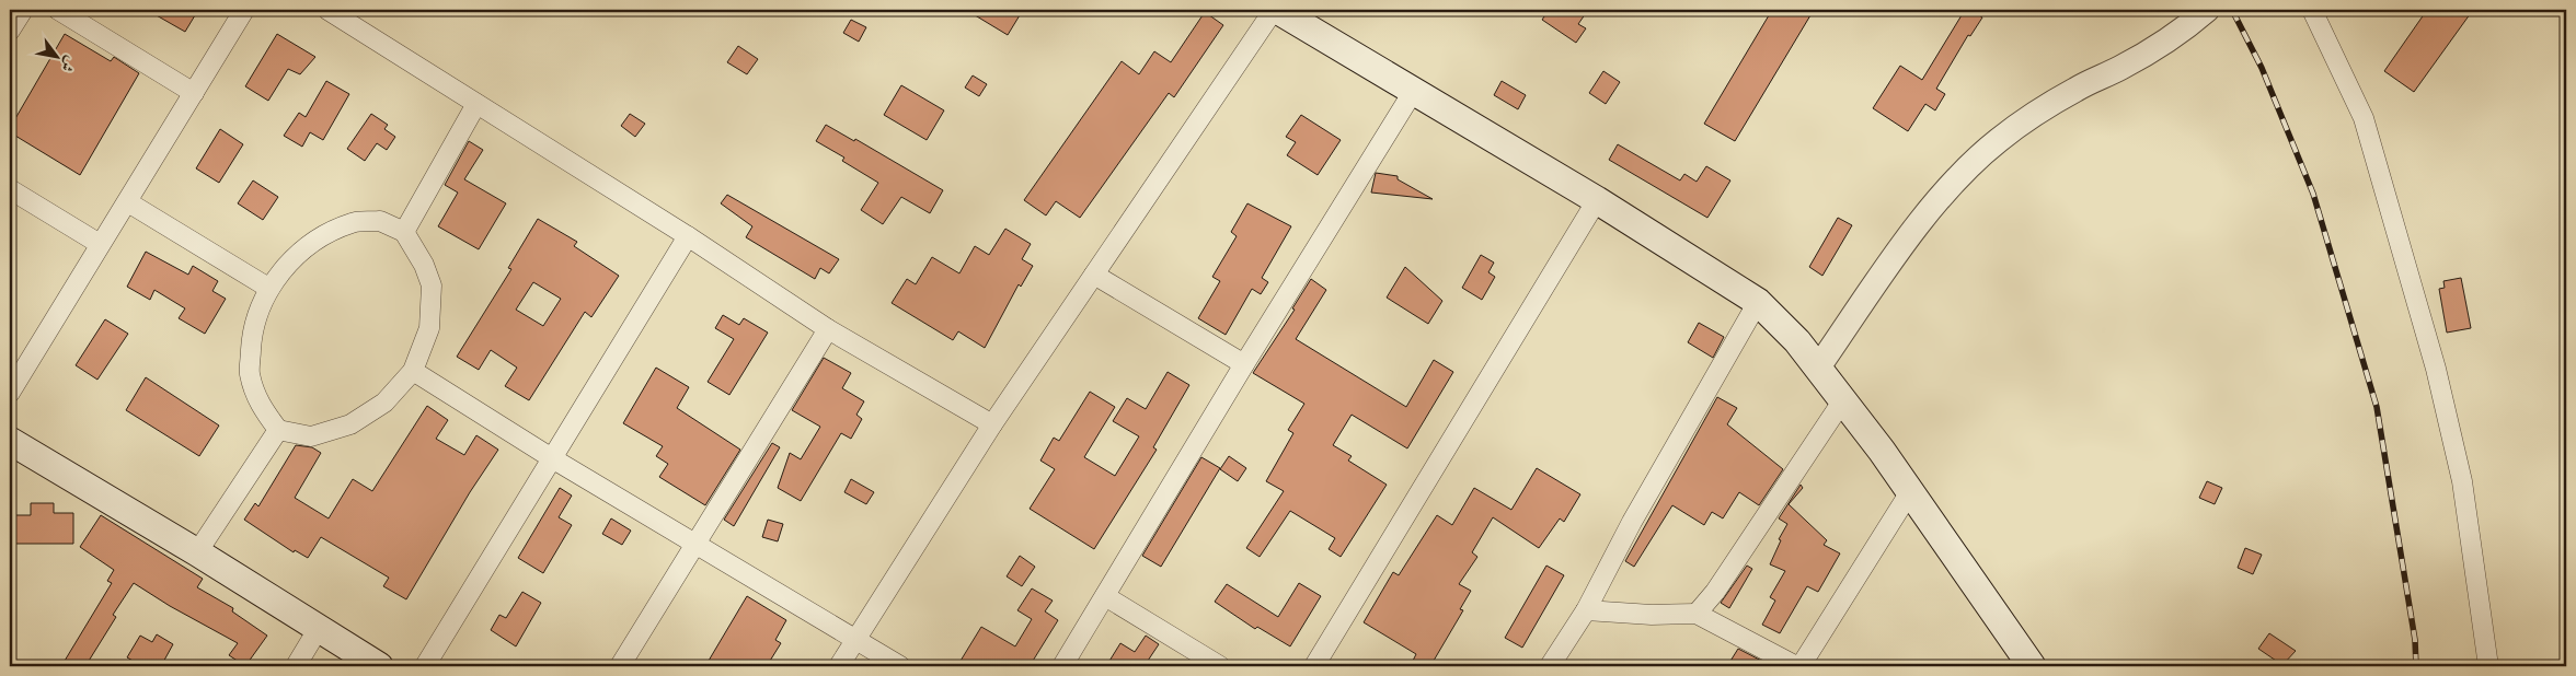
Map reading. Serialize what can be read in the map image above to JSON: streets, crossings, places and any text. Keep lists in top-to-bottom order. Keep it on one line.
{"north":"bottom right"}
